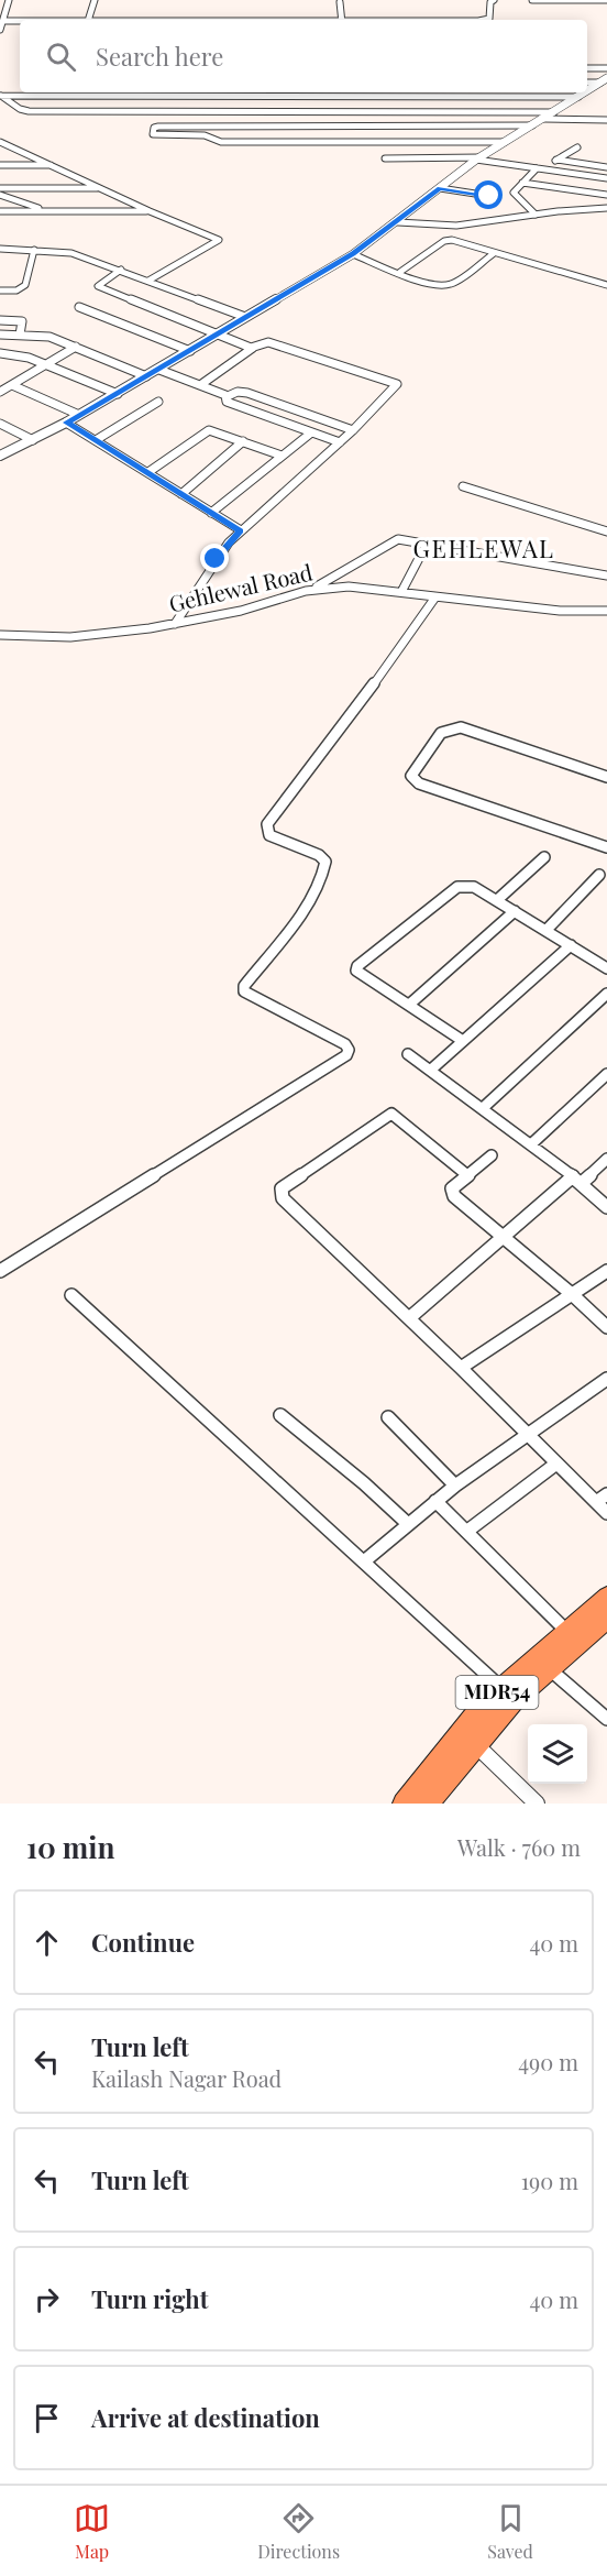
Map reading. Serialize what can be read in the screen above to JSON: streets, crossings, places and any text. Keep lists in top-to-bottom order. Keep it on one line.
{"streets":{"main road":["MDR54"],"street":["Gehlewal Road"]},"districts":["GEHLEWAL"],"page":{"search":"Search here","heading":["10 min","Walk · 760 m"],"list":[["Continue","40 m"],["Turn left","Kailash Nagar Road","490 m"],["Turn left","190 m"],["Turn right","40 m"],"Arrive at destination"],"nav":["Map","Directions","Saved"]}}
